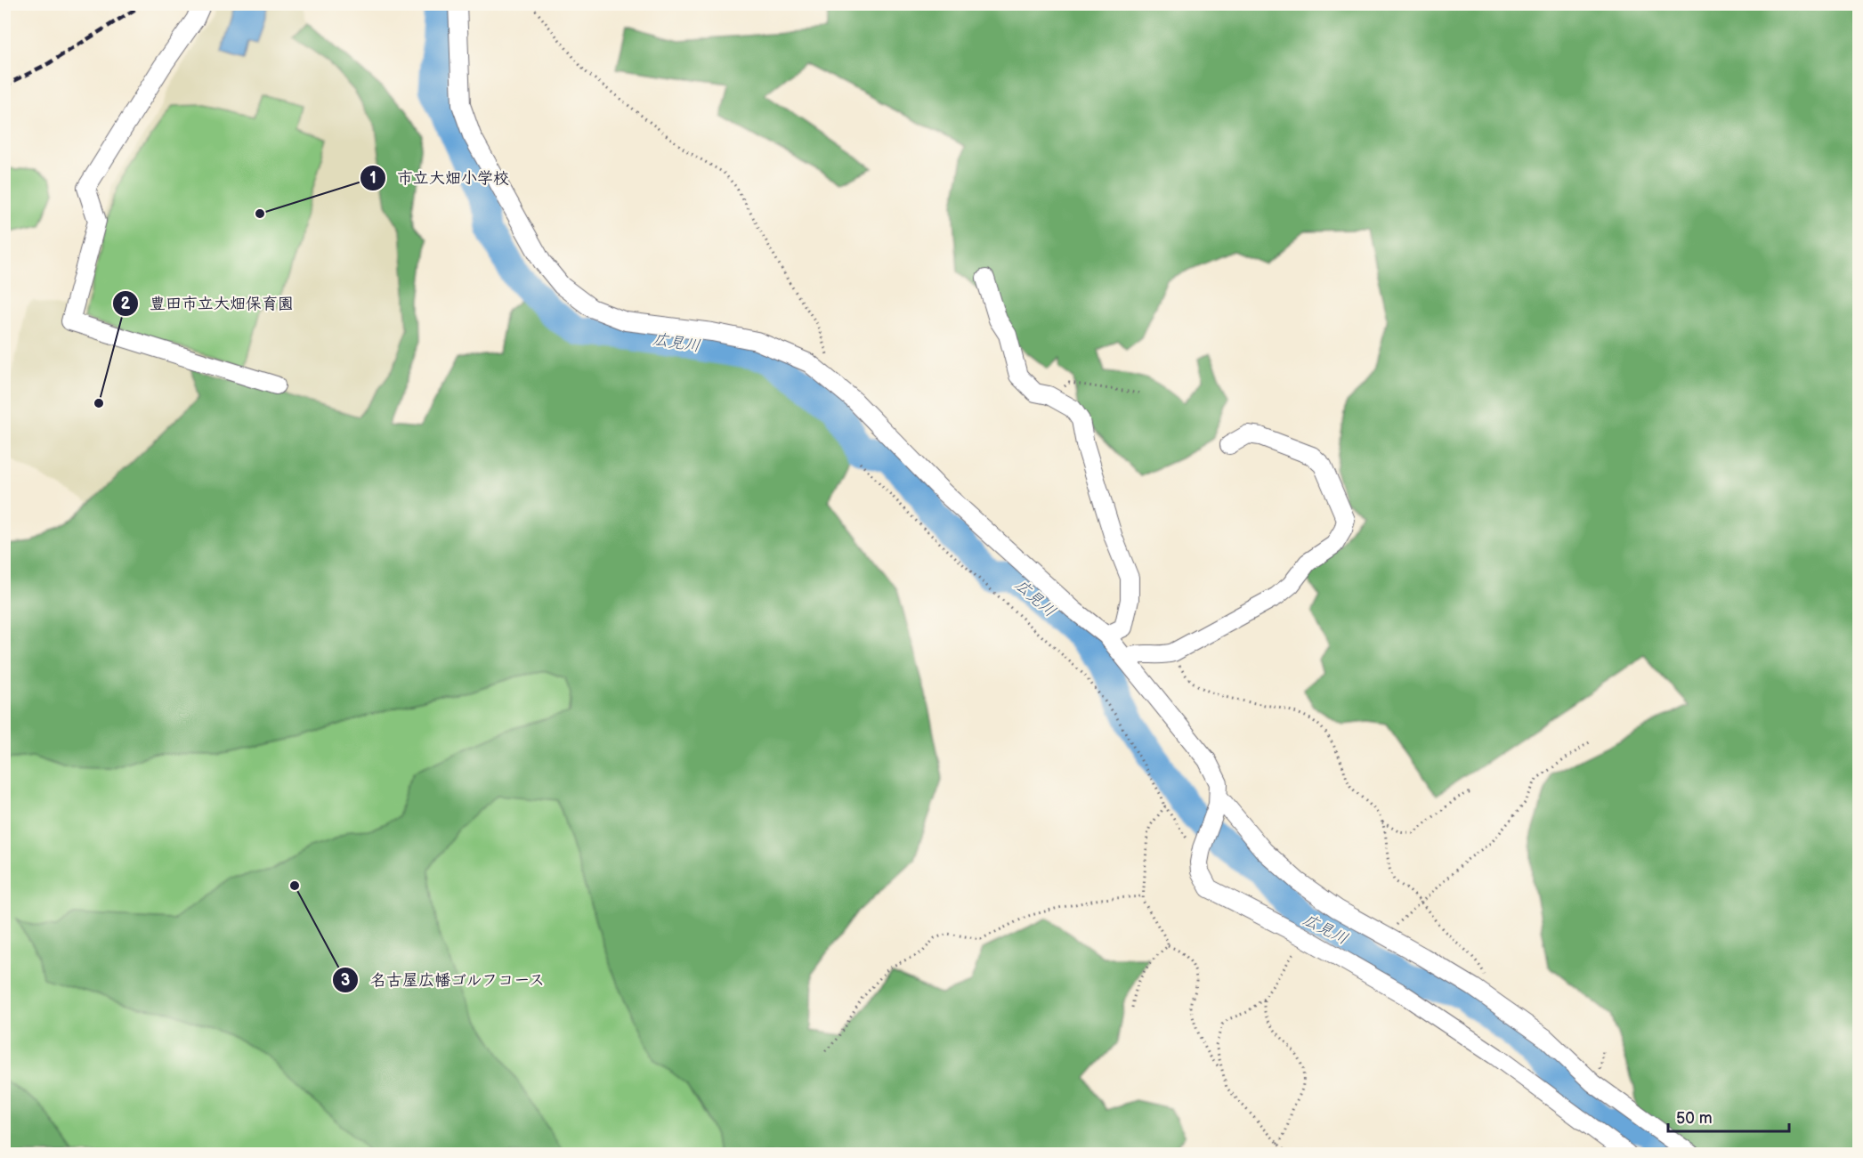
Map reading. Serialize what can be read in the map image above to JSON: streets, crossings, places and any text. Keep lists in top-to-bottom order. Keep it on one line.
{"water":["広見川"],"places":["市立大畑小学校","豊田市立大畑保育園","名古屋広幡ゴルフコース"],"scale_bar":"50 m"}
